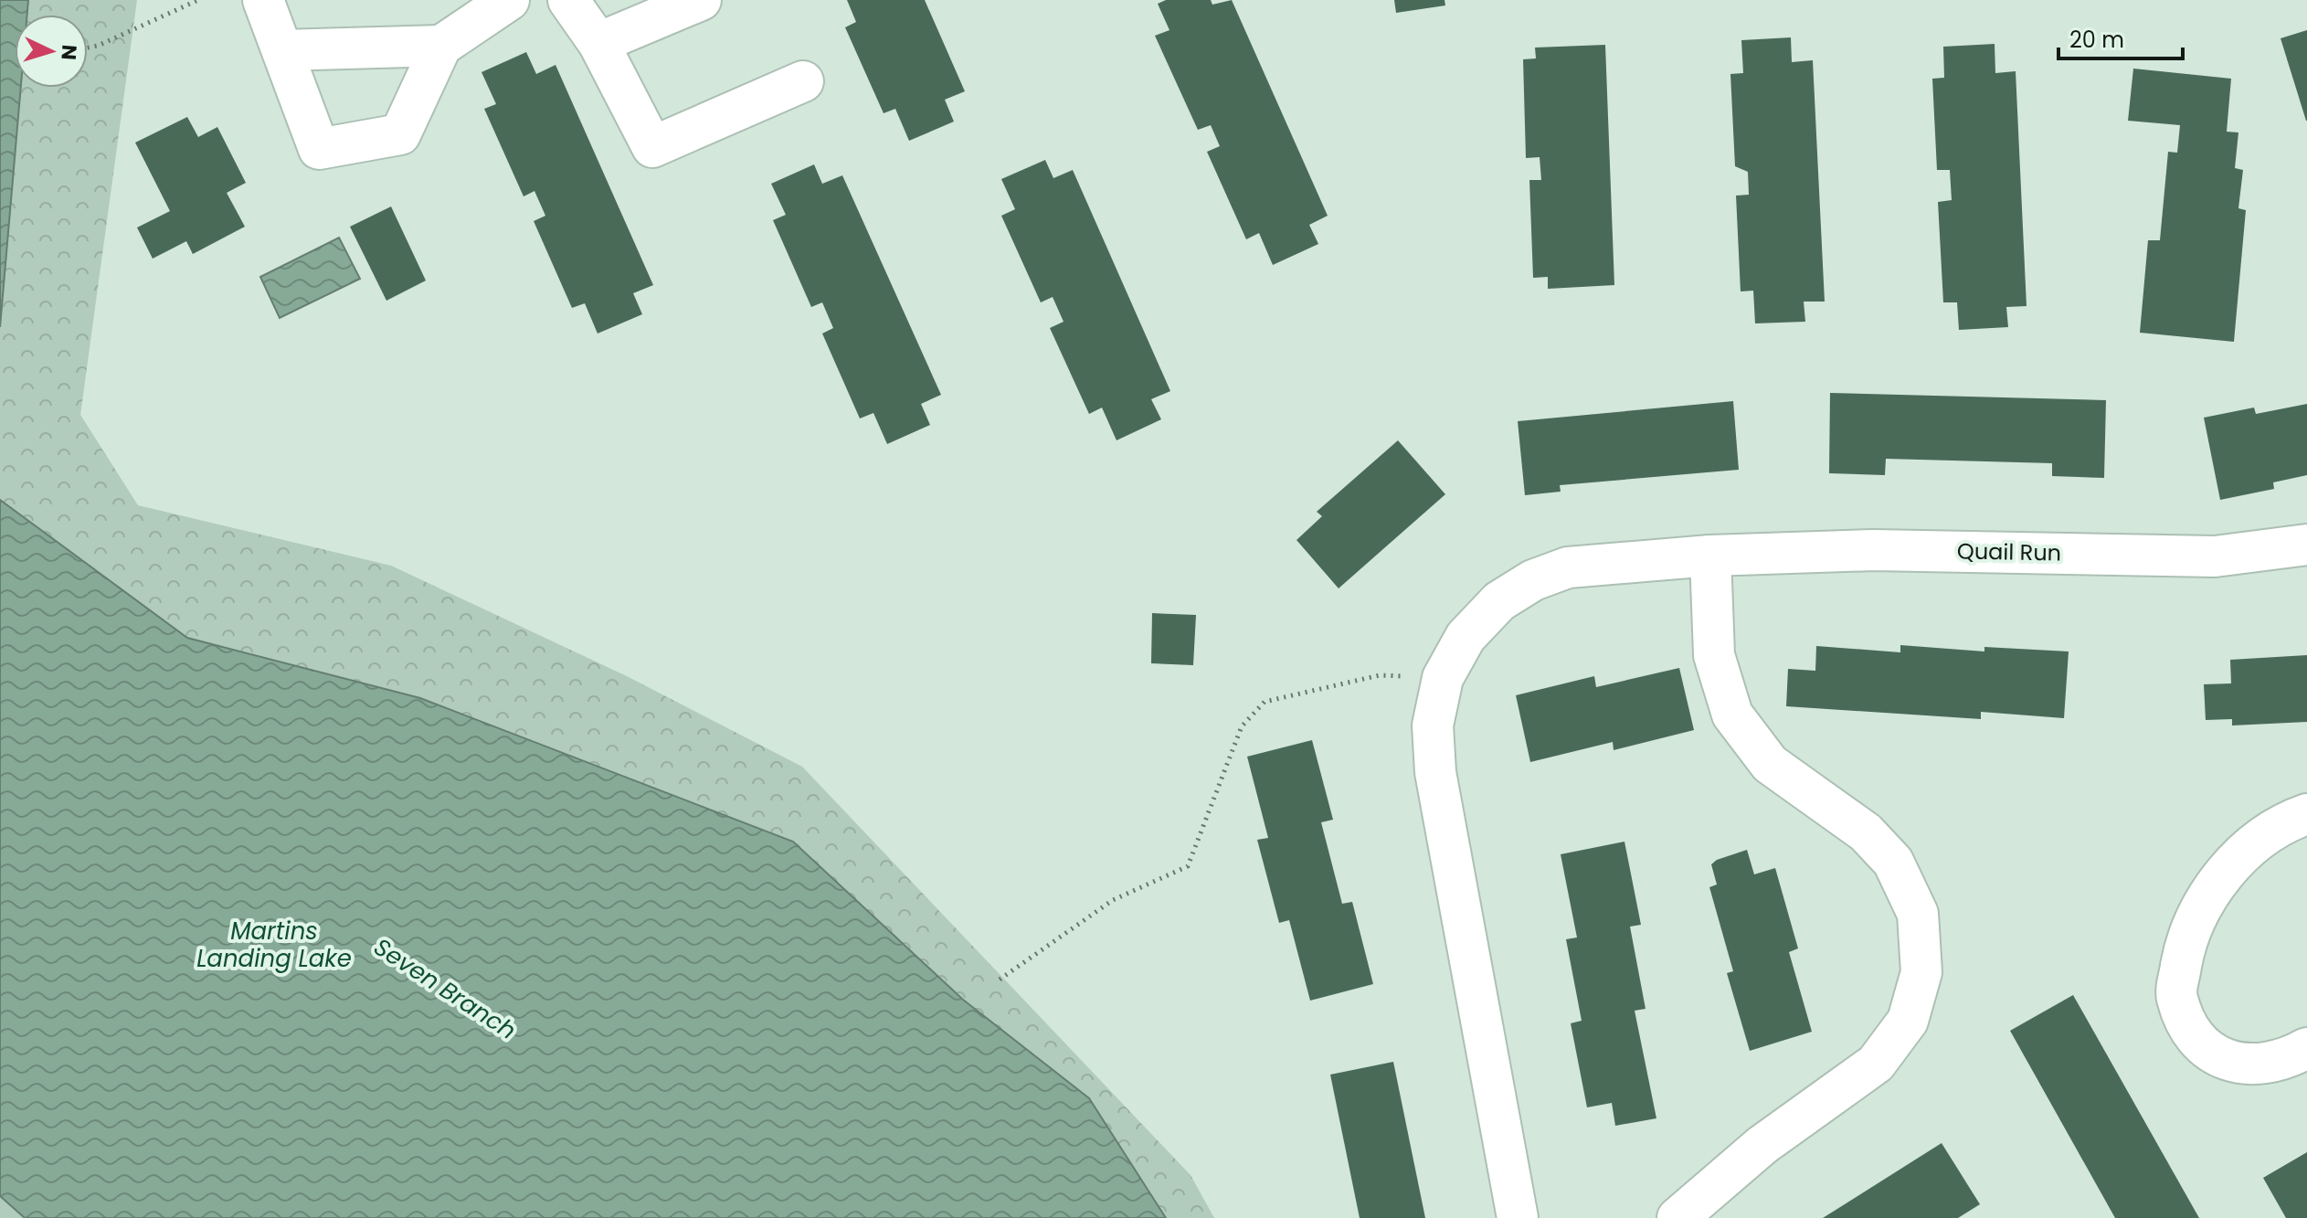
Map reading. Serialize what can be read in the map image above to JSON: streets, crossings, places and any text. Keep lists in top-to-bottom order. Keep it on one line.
{"streets":{"street":["Quail Run"]},"water":["Martins Landing Lake","Seven Branch"],"scale_bar":"20 m","north":"right"}
